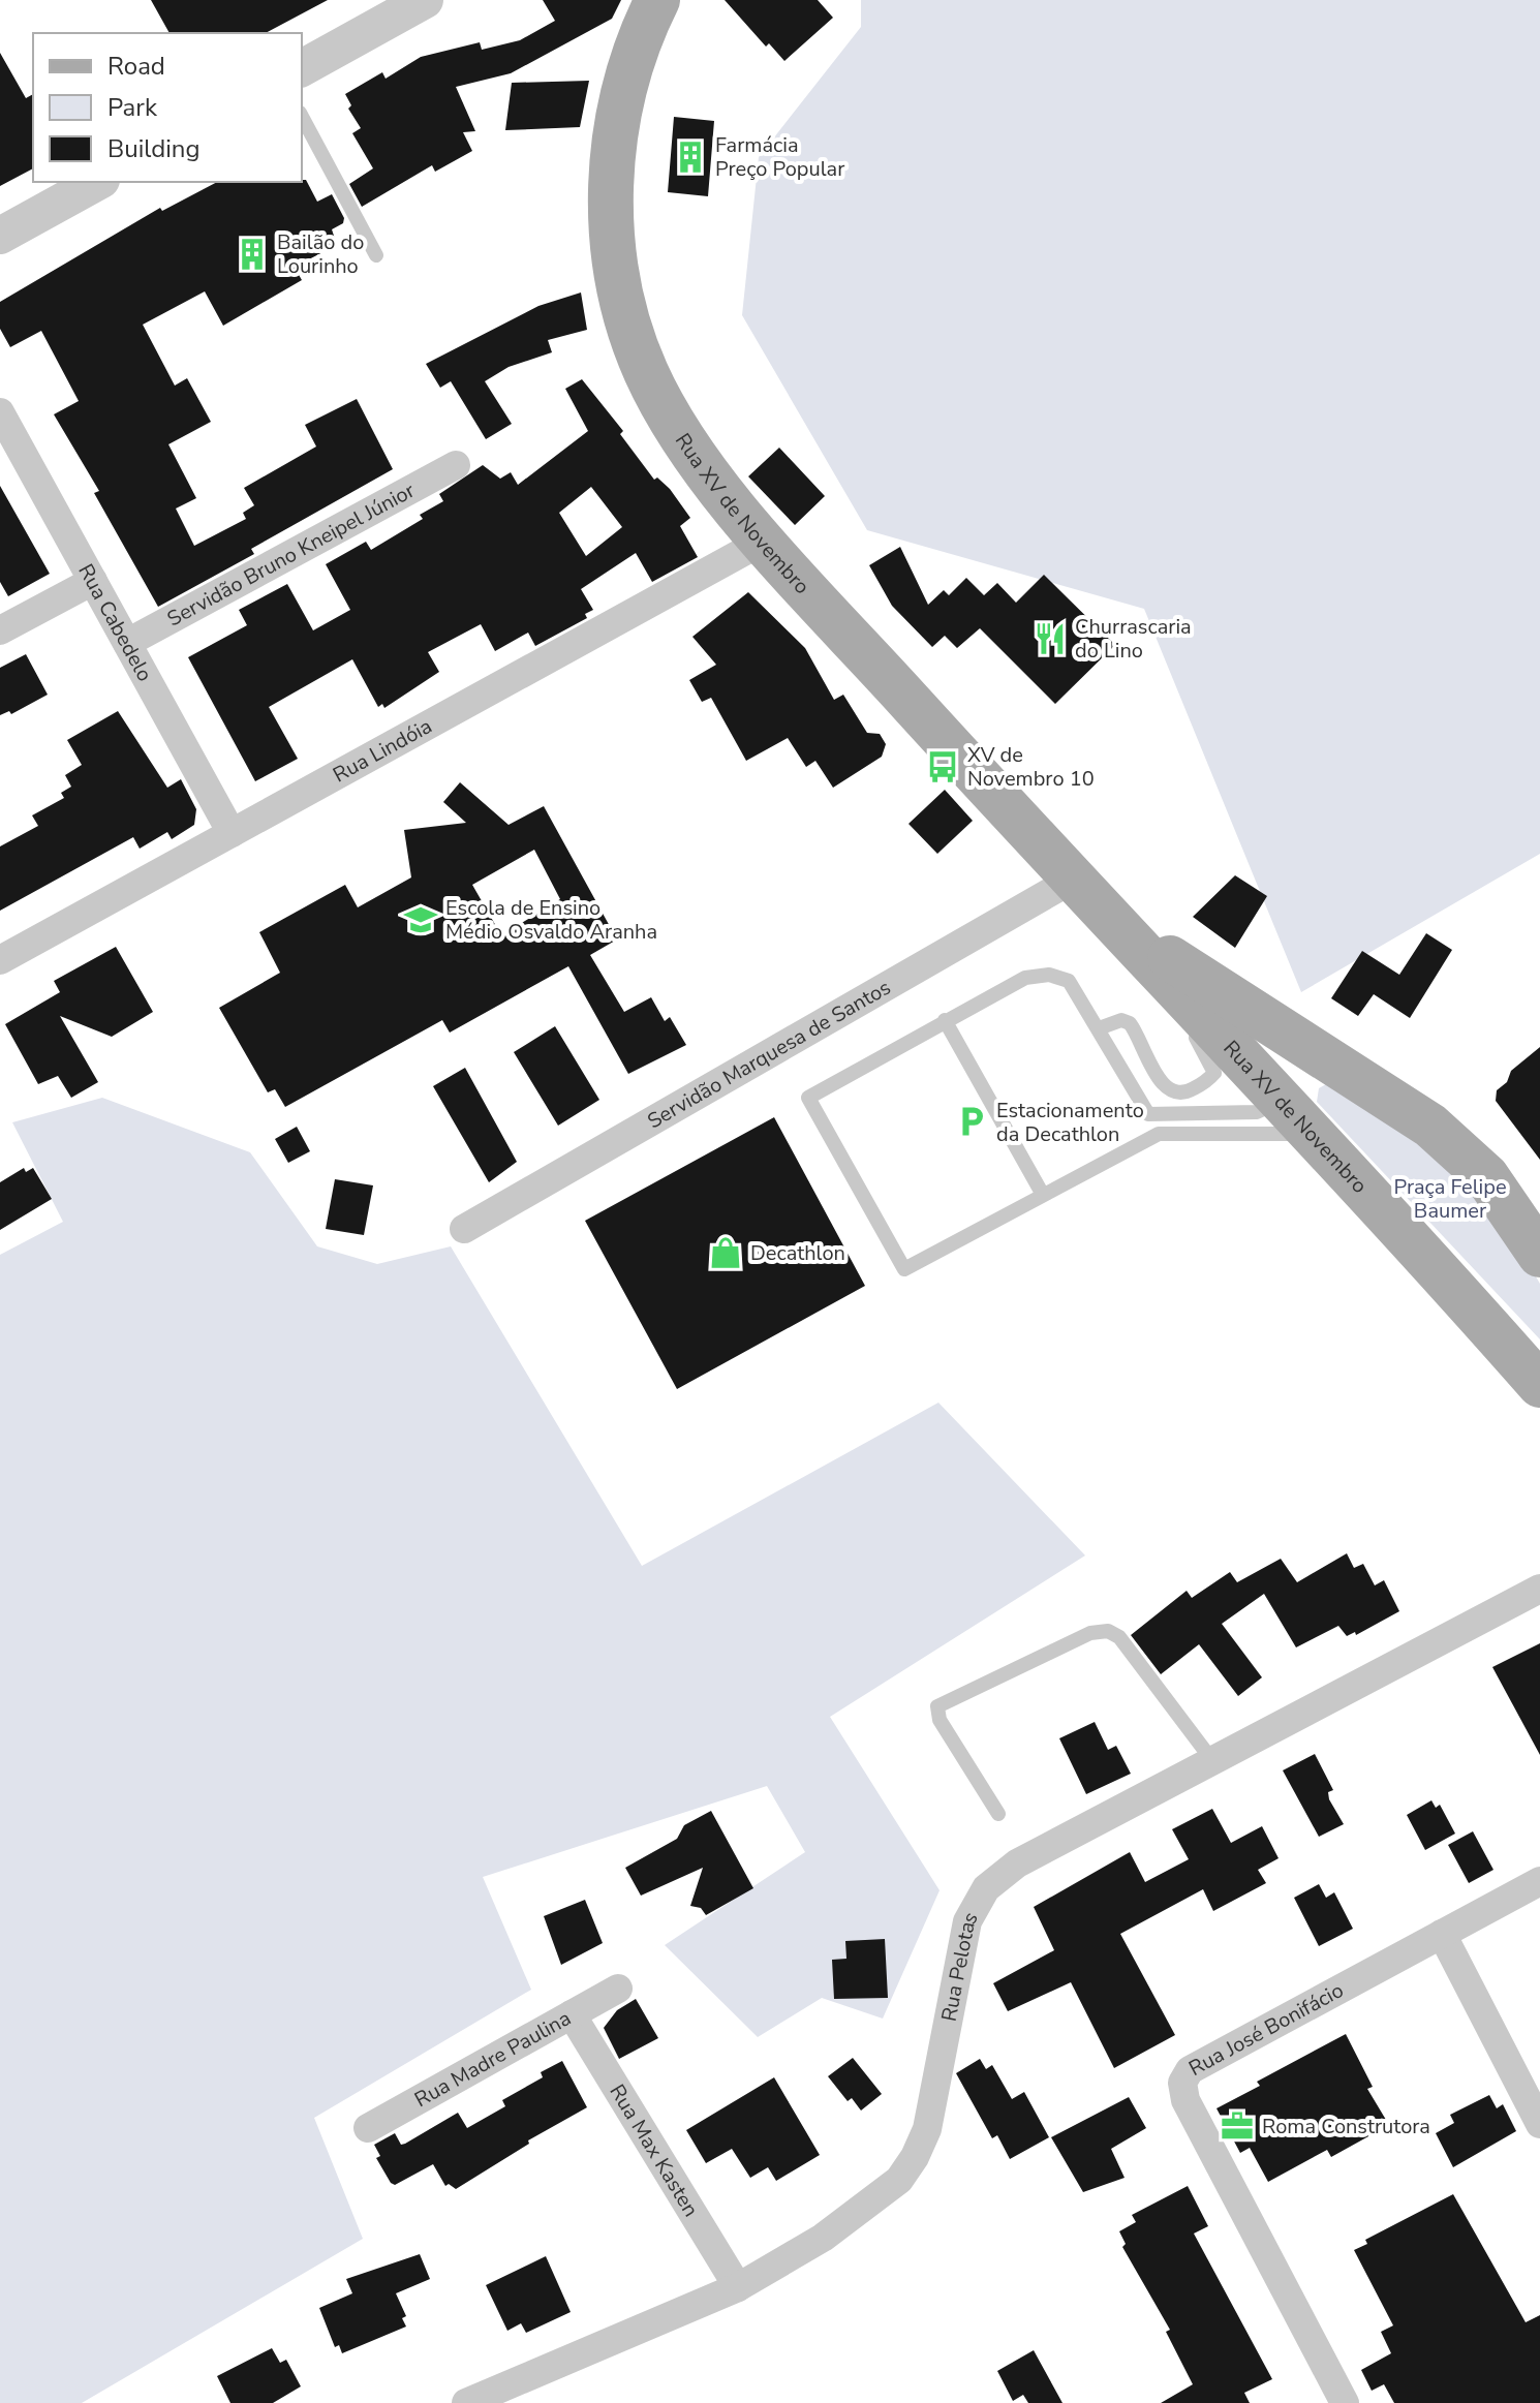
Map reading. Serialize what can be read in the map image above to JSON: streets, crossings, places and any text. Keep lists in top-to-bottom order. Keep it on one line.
{"streets":{"main road":["Rua XV de Novembro"],"street":["Servidão Bruno Kneipel Júnior","Rua Cabedelo","Rua Lindóia","Servidão Marquesa de Santos","Rua Pelotas","Rua José Bonifácio","Rua Madre Paulina","Rua Max Kasten"]},"crossings":[["Rua XV de Novembro","Rua Lindóia"],["Rua XV de Novembro","Servidão Marquesa de Santos"],["Servidão Bruno Kneipel Júnior","Rua Cabedelo"],["Rua Cabedelo","Rua Lindóia"],["Rua Pelotas","Rua Max Kasten"],["Rua Madre Paulina","Rua Max Kasten"]],"parks":["Praça Felipe Baumer"],"places":{"building":["Farmácia Preço Popular","Bailão do Lourinho"],"restaurant":["Churrascaria do Lino"],"bus stop":["XV de Novembro 10"],"school or university":["Escola de Ensino Médio Osvaldo Aranha"],"parking":["Estacionamento da Decathlon"],"shop":["Decathlon"],"office":["Roma Construtora"]},"legend":["Road","Park","Building"]}
